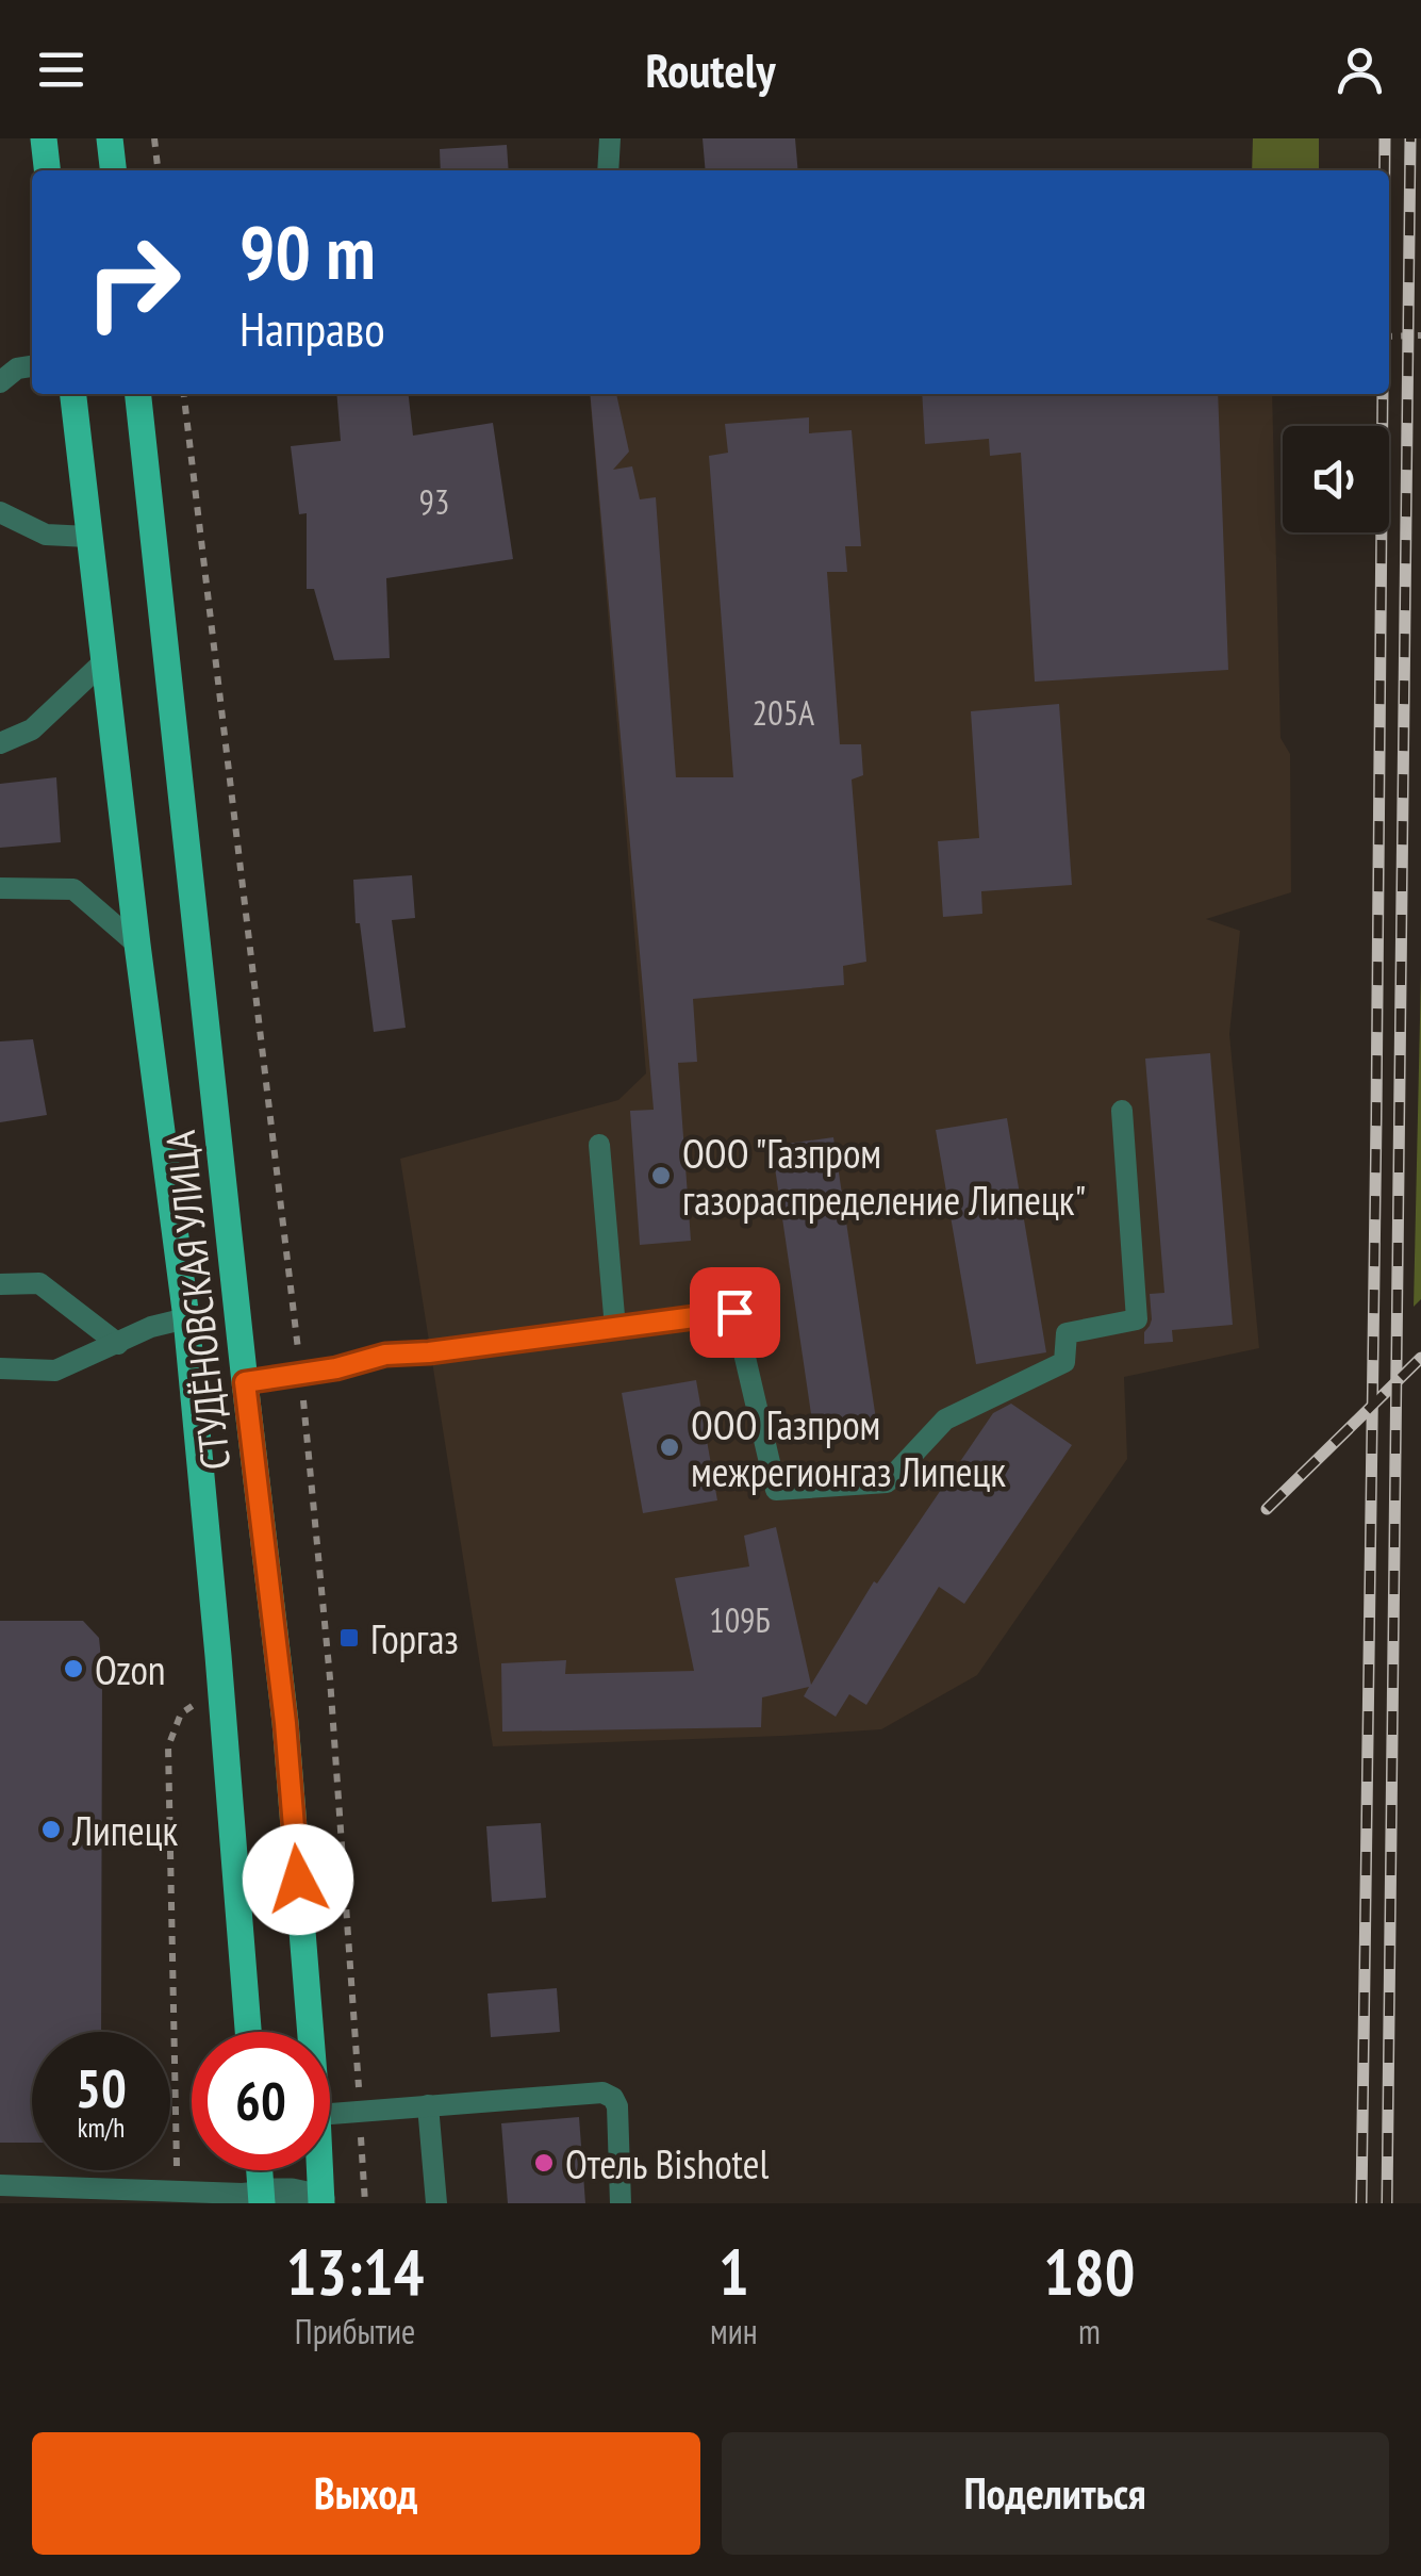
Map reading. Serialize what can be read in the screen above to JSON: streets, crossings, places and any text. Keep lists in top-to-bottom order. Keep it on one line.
{"streets":{"main road":["СТУДЁНОВСКАЯ УЛИЦА"]},"places":{"other":["ООО \"Газпром газораспределение Липецк\"","ООО Газпром межрегионгаз Липецк","Ozon","Липецк","Отель Bishotel"],"transit":["Горгаз"]},"house_numbers":["93","205А","109Б"],"page":{"header":"Routely","turn":["90 m","Направо"],"speed":"50 km/h","limit":"60","eta":["13:14","Прибытие","1","мин","180","m"],"buttons":["Выход","Поделиться"]}}
